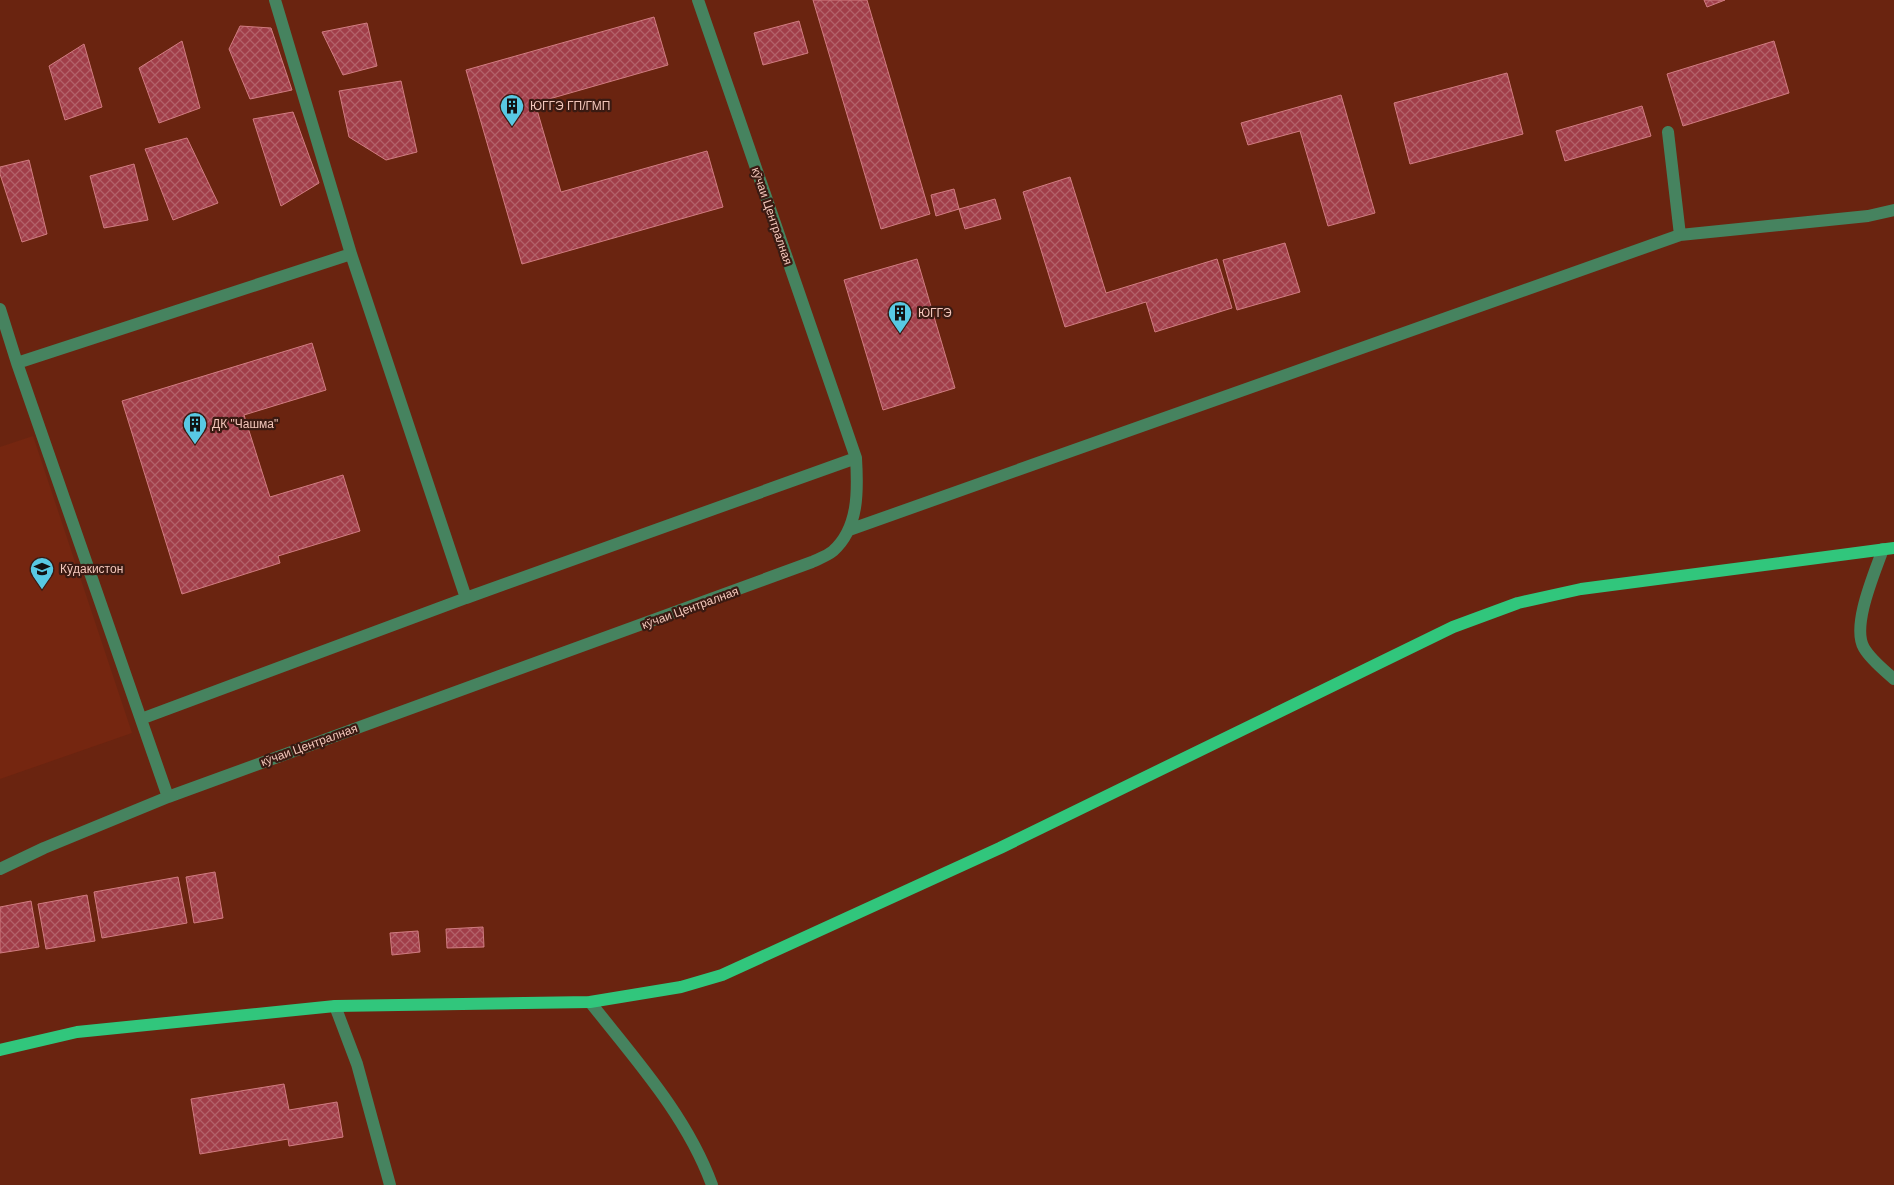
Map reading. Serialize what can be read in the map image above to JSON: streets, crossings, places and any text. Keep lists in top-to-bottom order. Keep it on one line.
{"streets":{"street":["кӯчаи Централная"]},"places":{"building":["ЮГГЭ ГП/ГМП","ЮГГЭ","ДК \"Чашма\""],"school or university":["Кӯдакистон"]}}
